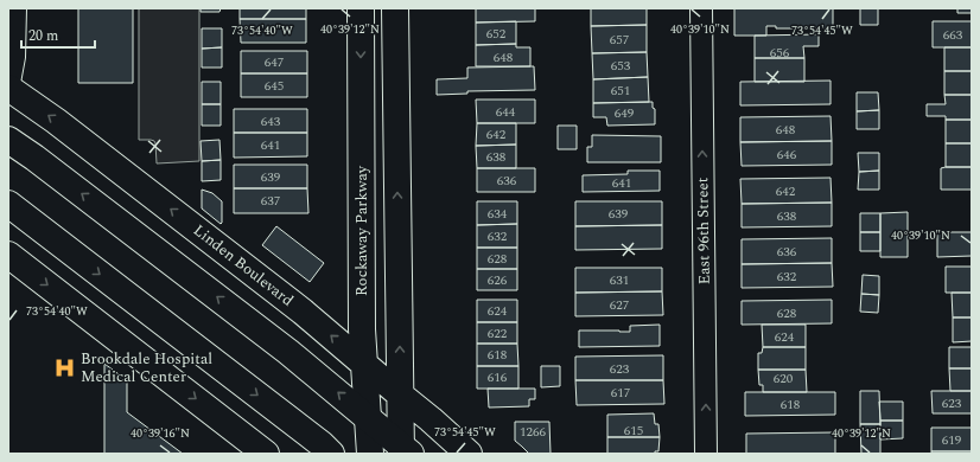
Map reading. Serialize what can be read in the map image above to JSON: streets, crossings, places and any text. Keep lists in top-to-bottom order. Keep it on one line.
{"streets":{"main road":["Rockaway Parkway","Linden Boulevard"],"street":["East 96th Street"]},"crossings":[["Rockaway Parkway","Linden Boulevard"]],"one_way":["East 96th Street"],"places":{"hospital":["Brookdale Hospital Medical Center"]},"house_numbers":["652","663","657","656","648","647","653","645","651","644","649","643","648","642","641","646","638","639","636","641","642","637","634","639","638","632","636","628","632","626","631","627","624","628","622","624","618","623","616","620","617","623","618","615","1266","619"],"scale_bar":"20 m","coordinates":["40°39'12\"N","40°39'10\"N","73°54'40\"W","73°54'45\"W","40°39'16\"N"]}
